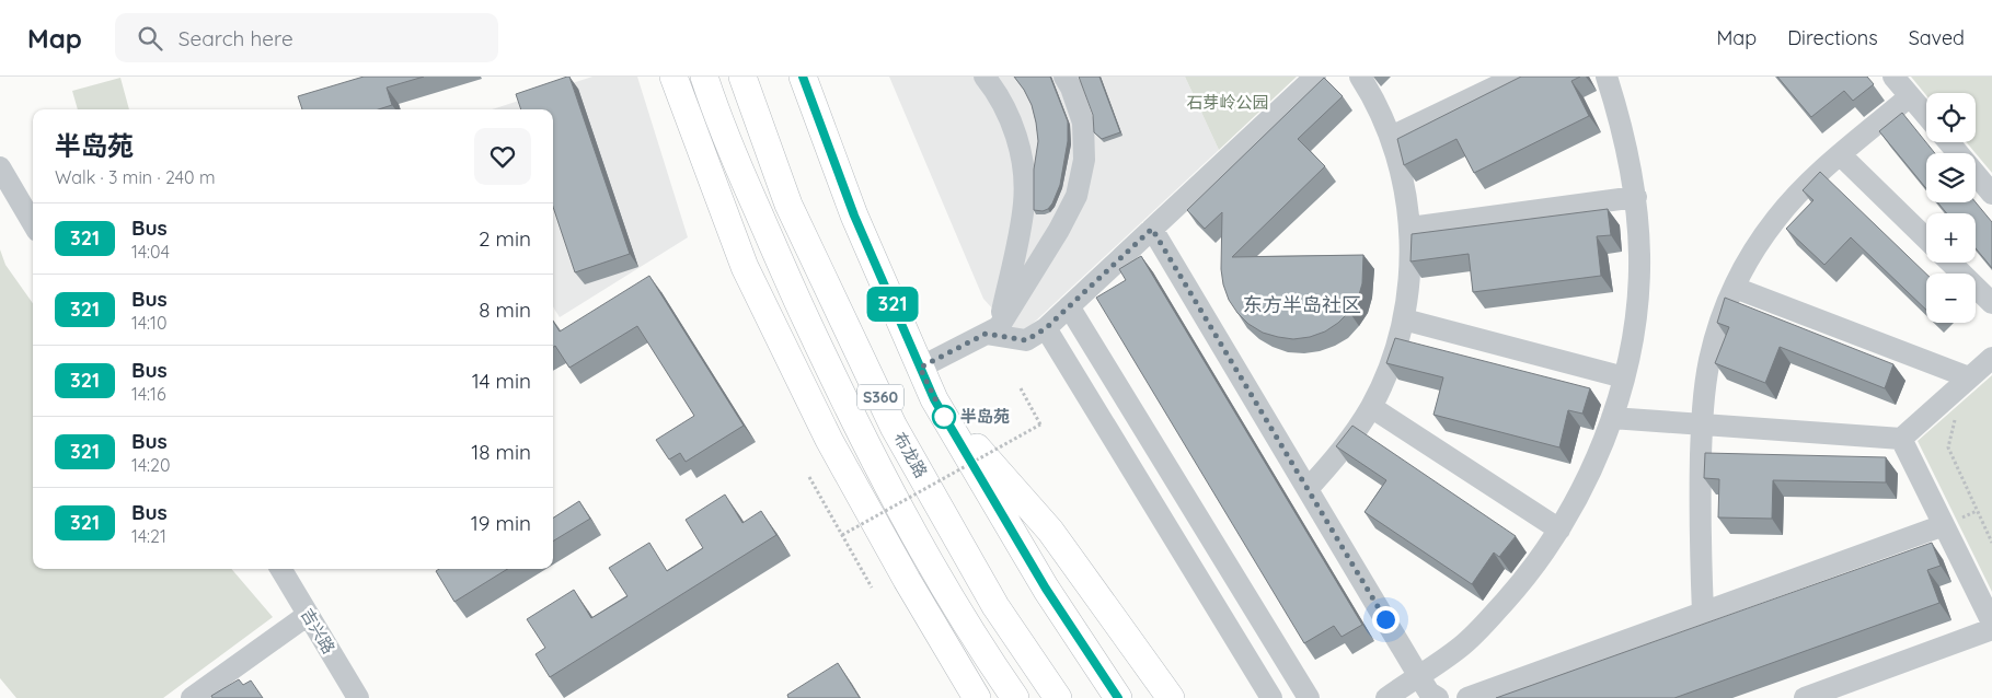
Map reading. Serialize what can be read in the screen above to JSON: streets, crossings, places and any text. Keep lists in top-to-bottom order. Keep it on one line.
{"streets":{"main road":["S360","布龙路"],"street":["吉兴路"]},"districts":["东方半岛社区"],"parks":["石芽岭公园"],"places":["半岛苑"],"lines":["bus line 321"],"page":{"header":"Map","search":"Search here","nav":["Map","Directions","Saved"],"on_map":"321","map_buttons":["+","−"],"heading":["半岛苑","Walk · 3 min · 240 m"],"list":[{"mark":"321","name":"Bus","note":"14:04","value":"2 min"},{"mark":"321","name":"Bus","note":"14:10","value":"8 min"},{"mark":"321","name":"Bus","note":"14:16","value":"14 min"},{"mark":"321","name":"Bus","note":"14:20","value":"18 min"},{"mark":"321","name":"Bus","note":"14:21","value":"19 min"}]}}
